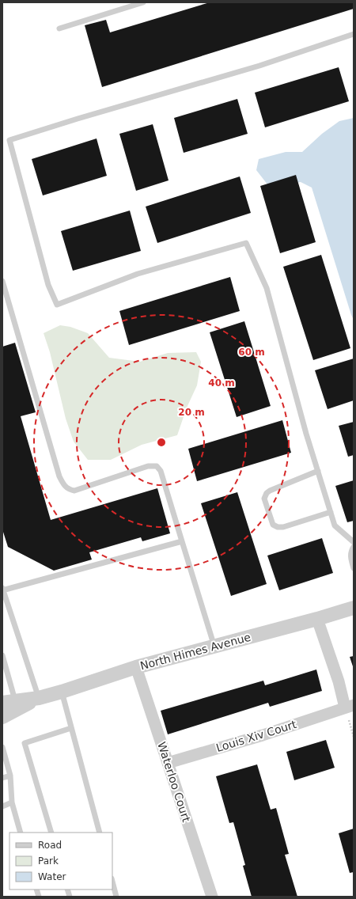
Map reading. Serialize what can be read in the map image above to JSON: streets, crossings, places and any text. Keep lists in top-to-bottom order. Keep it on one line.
{"streets":{"street":["North Himes Avenue","Louis Xiv Court","Waterloo Court"]},"crossings":[["North Himes Avenue","Waterloo Court"],["Louis Xiv Court","Waterloo Court"]],"legend":["Road","Park","Water"],"rings":["60 m","40 m","20 m"]}
